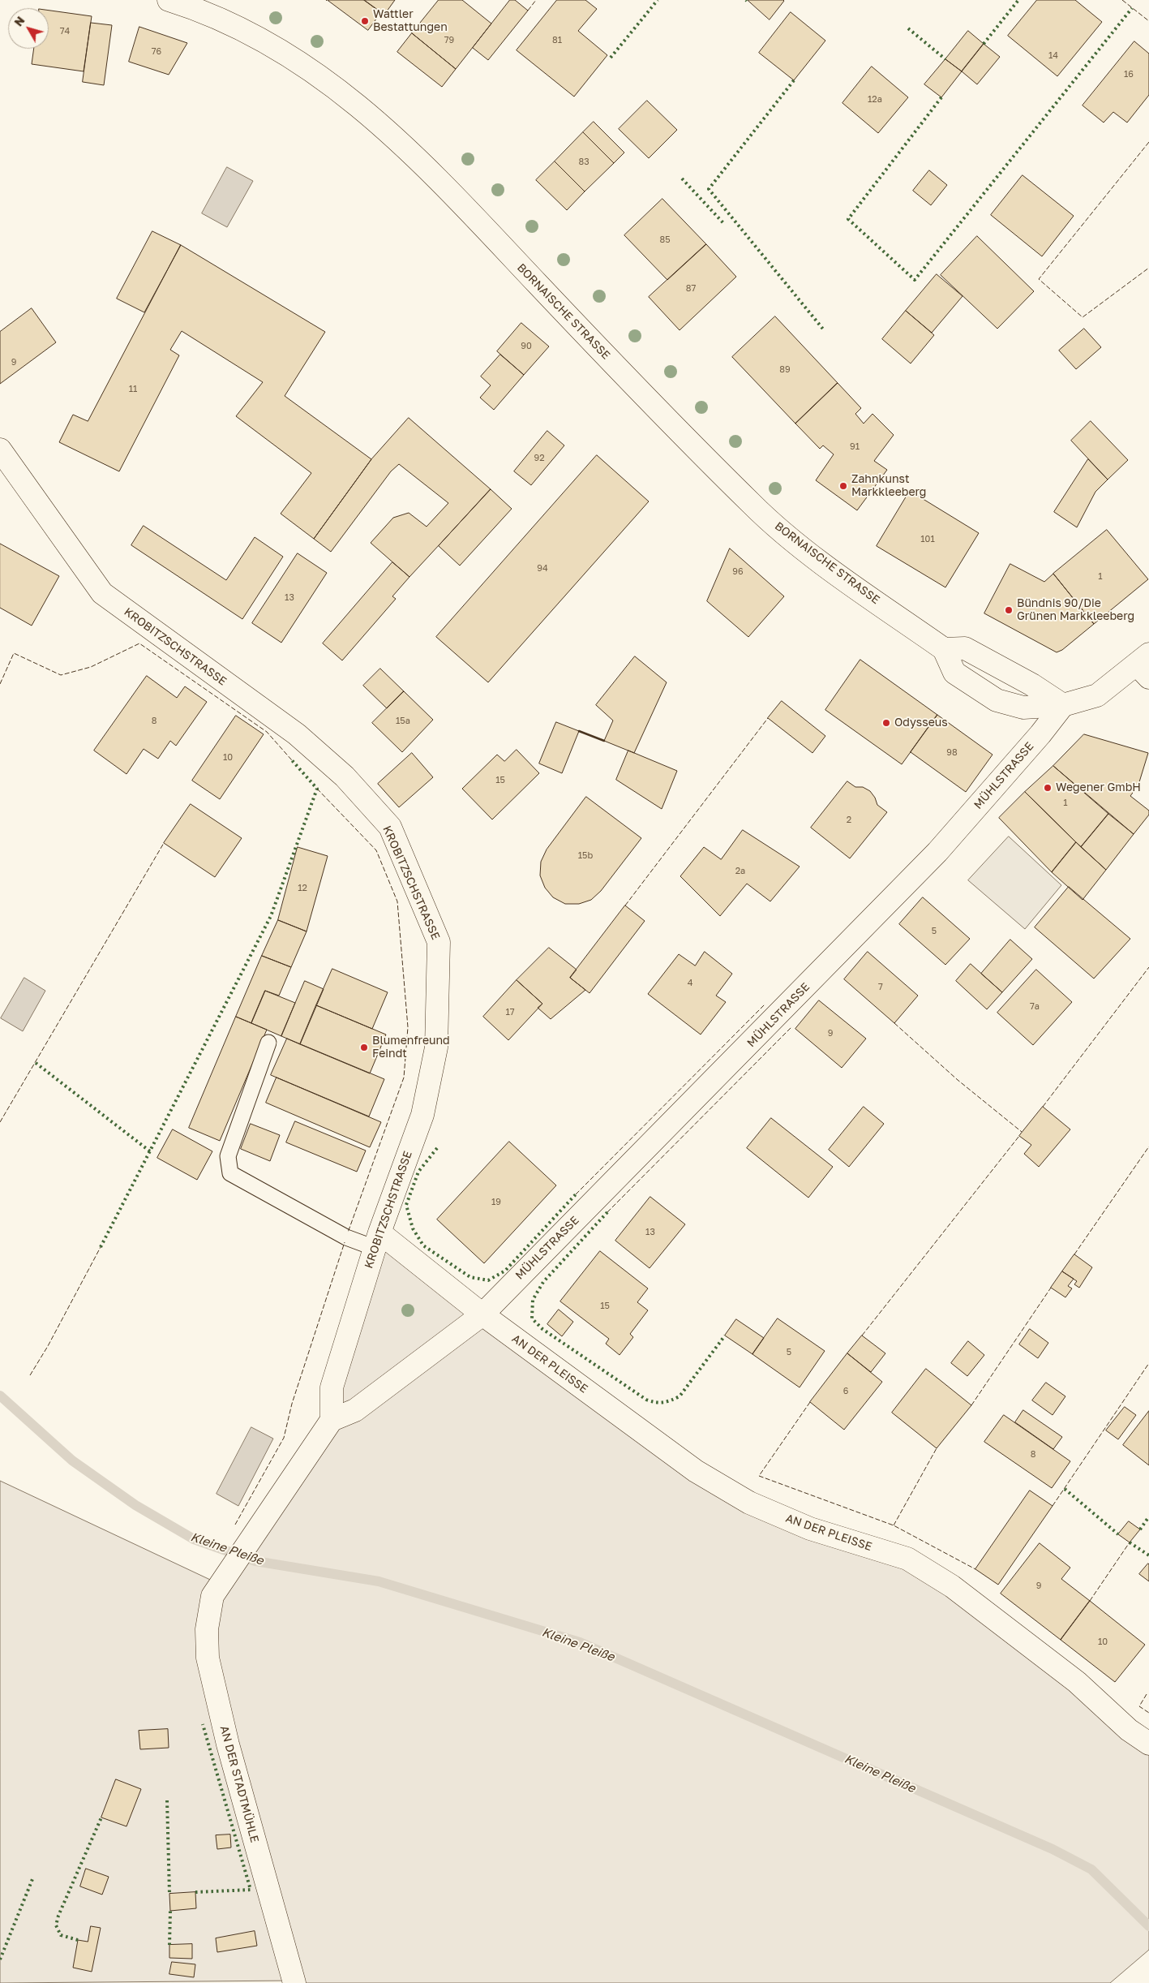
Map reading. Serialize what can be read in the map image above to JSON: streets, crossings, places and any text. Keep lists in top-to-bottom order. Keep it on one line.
{"streets":{"street":["BORNAISCHE STRASSE","KROBITZSCHSTRASSE","MÜHLSTRASSE","AN DER PLEISSE","AN DER STADTMÜHLE"]},"crossings":[["KROBITZSCHSTRASSE","MÜHLSTRASSE"],["KROBITZSCHSTRASSE","AN DER STADTMÜHLE"],["MÜHLSTRASSE","AN DER PLEISSE"],["MÜHLSTRASSE","AN DER STADTMÜHLE"]],"water":["Kleine Pleiße"],"places":["Wattler Bestattungen","Zahnkunst Markkleeberg","Bündnis 90/Die Grünen Markkleeberg","Odysseus","Wegener GmbH","Blumenfreund Feindt"],"house_numbers":["74","79","81","76","14","16","12a","83","85","87","90","9","89","11","91","92","101","94","96","1","13","8","15a","98","10","15","1","2","15b","2a","12","5","4","7","7a","17","9","19","13","15","5","6","8","9","10"],"north":"top left"}
